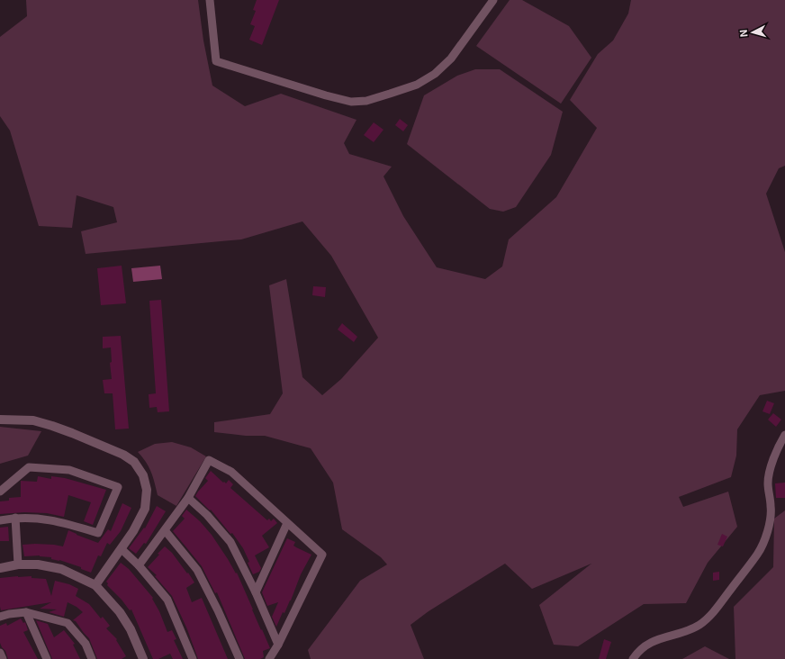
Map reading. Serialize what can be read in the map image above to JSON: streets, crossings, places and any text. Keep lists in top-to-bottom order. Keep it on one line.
{"north":"left"}
